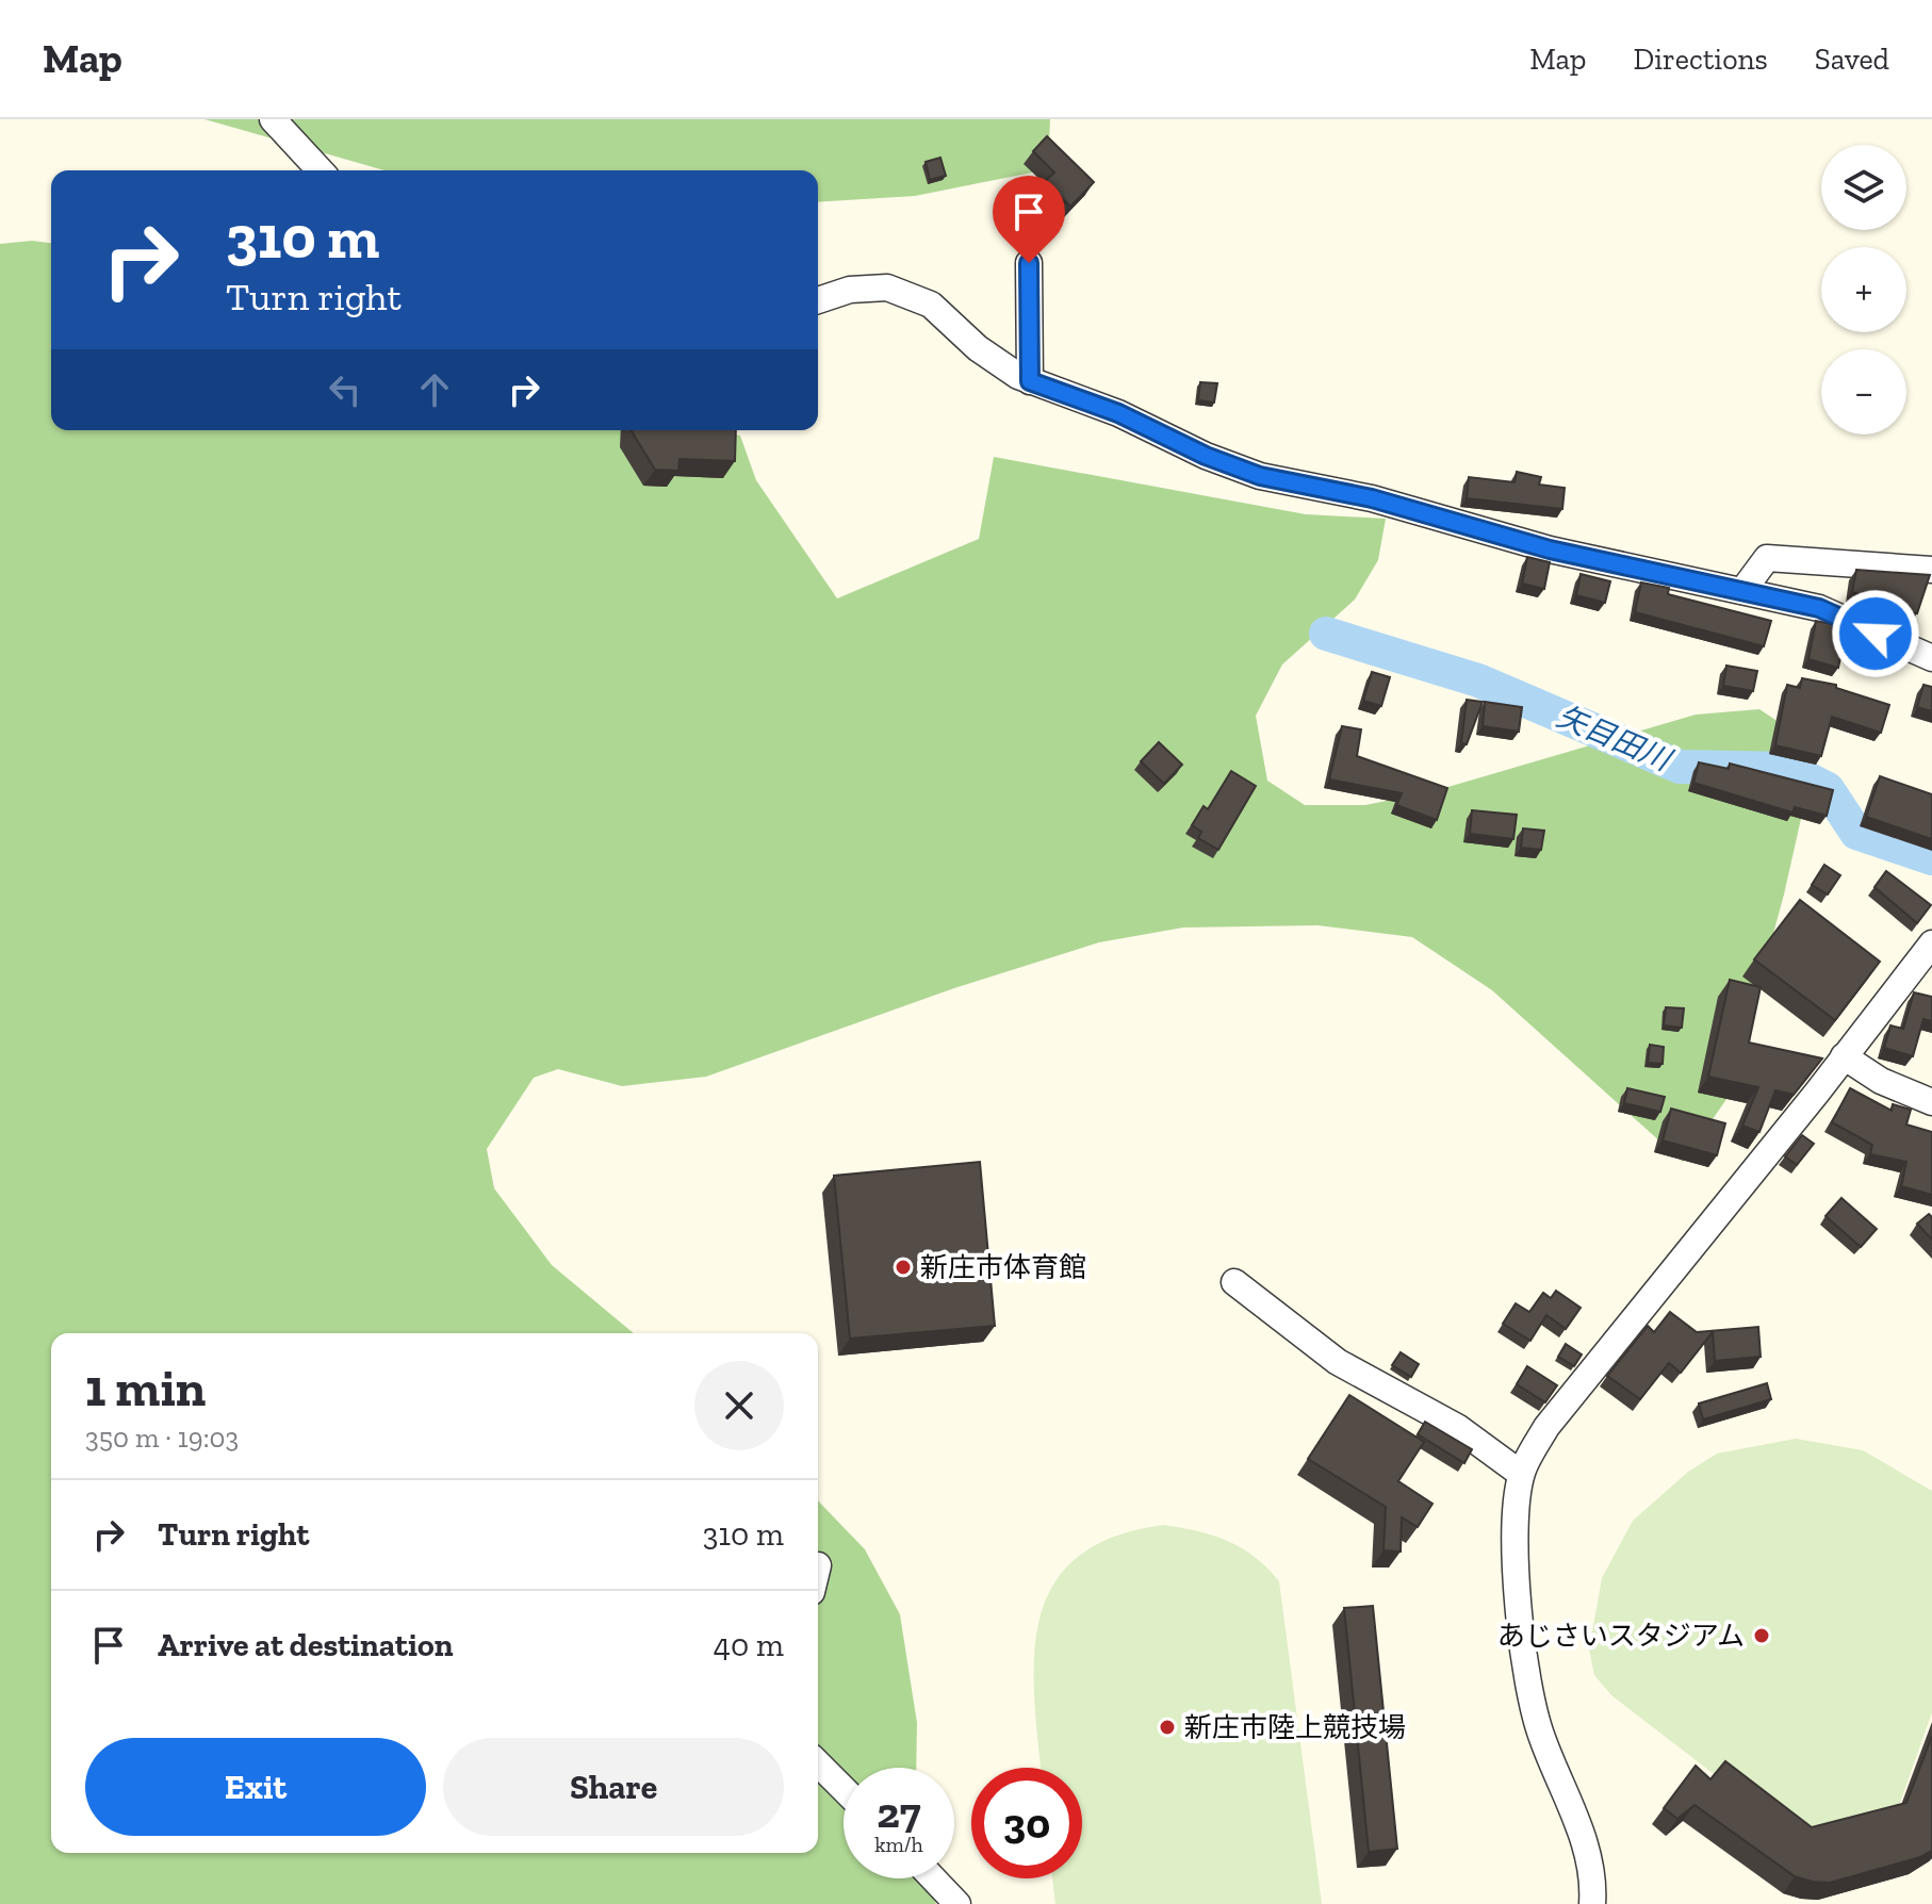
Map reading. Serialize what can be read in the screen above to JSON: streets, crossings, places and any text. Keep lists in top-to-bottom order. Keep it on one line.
{"water":["矢目田川"],"places":["新庄市体育館","あじさいスタジアム","新庄市陸上競技場"],"page":{"header":"Map","nav":["Map","Directions","Saved"],"map_buttons":["+","−"],"turn":["310 m","Turn right"],"heading":["1 min","350 m · 19:03"],"list":[{"name":"Turn right","value":"310 m"},{"name":"Arrive at destination","value":"40 m"}],"buttons":["Exit","Share"],"speed":"27 km/h","limit":"30"}}
